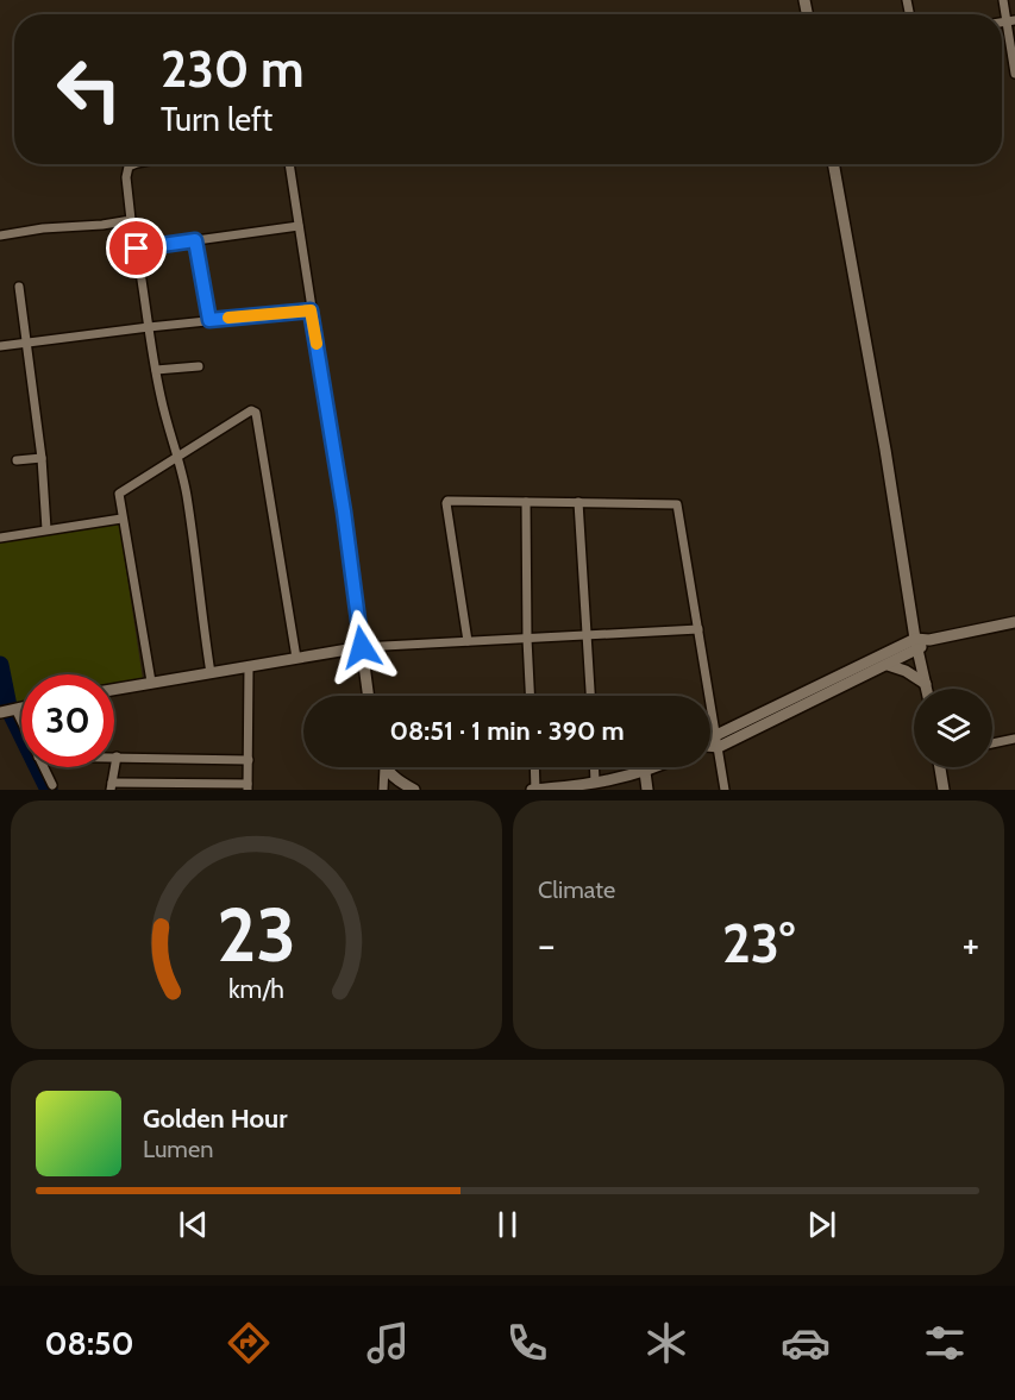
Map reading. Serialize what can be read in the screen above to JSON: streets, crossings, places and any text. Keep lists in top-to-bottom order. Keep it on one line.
{"page":{"turn":["230 m","Turn left"],"limit":"30","trip":"08:51 · 1 min · 390 m","tile":"Climate","heat":["−","23°","+"],"song":["Golden Hour","Lumen"],"tabs":"08:50","gauge":["23","km/h"]}}
